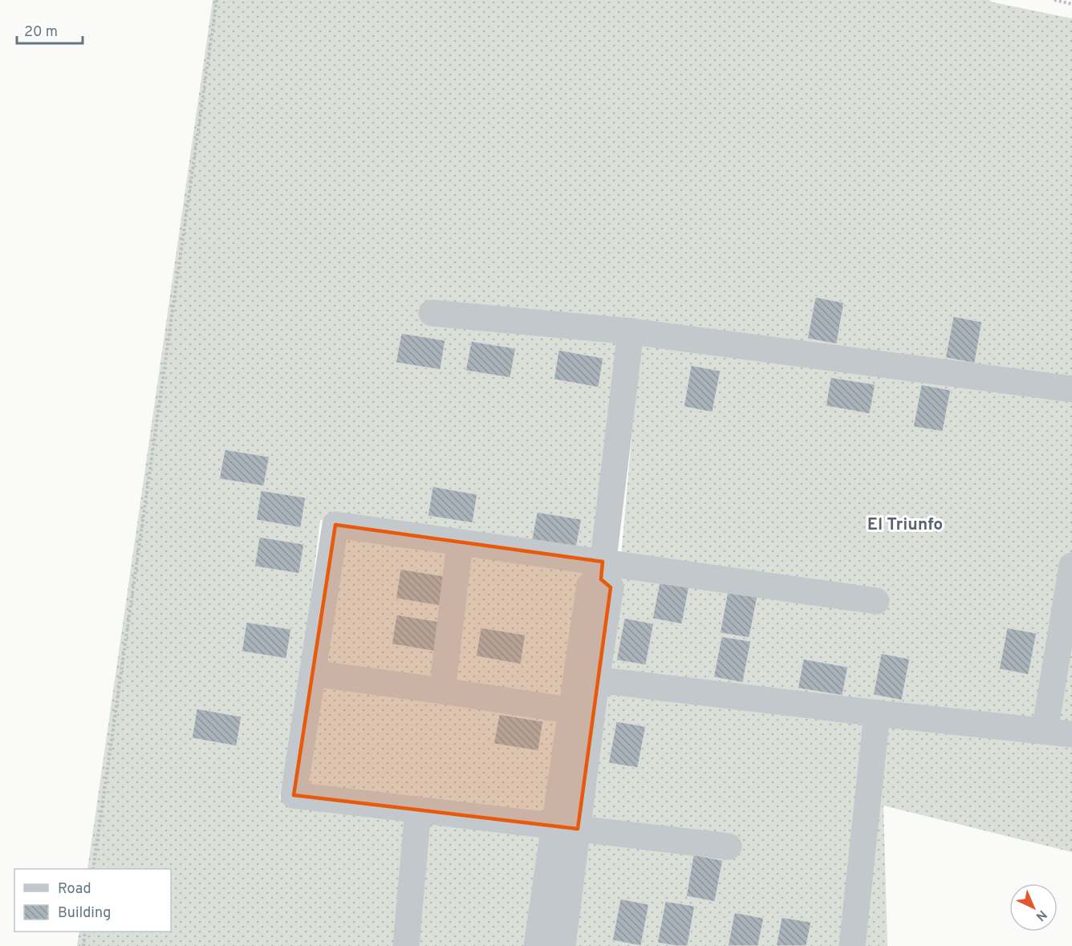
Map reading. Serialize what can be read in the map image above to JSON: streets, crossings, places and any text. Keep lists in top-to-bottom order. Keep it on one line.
{"districts":["El Triunfo"],"legend":["Road","Building"],"scale_bar":"20 m","north":"bottom right"}
